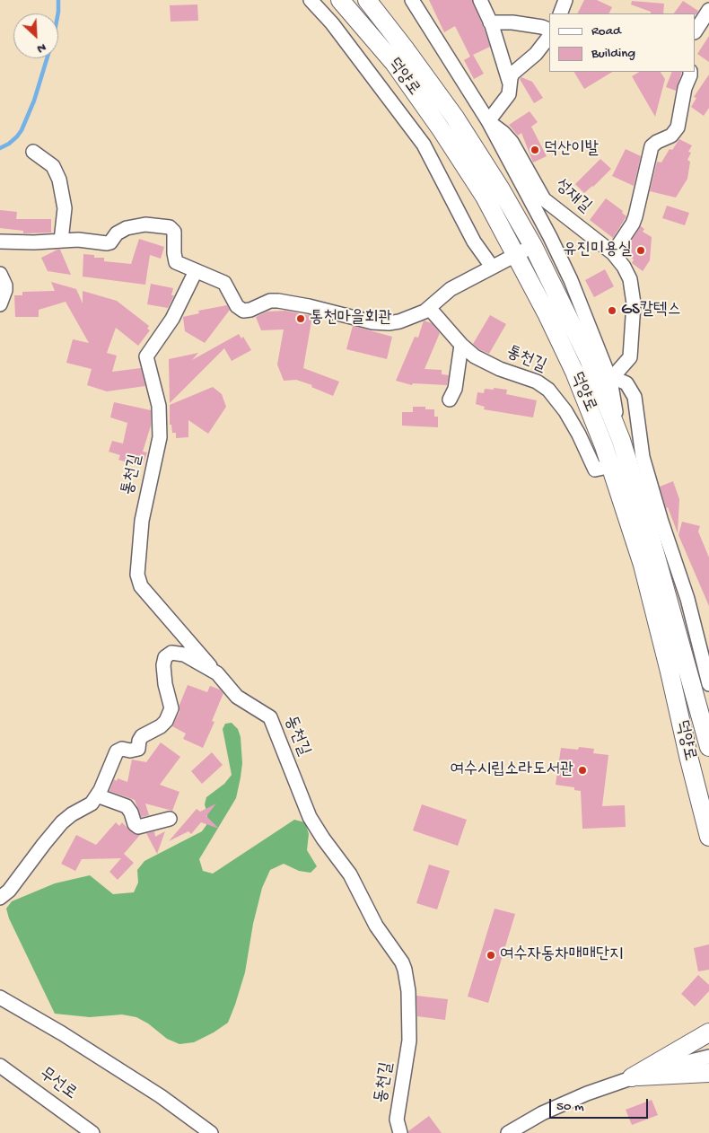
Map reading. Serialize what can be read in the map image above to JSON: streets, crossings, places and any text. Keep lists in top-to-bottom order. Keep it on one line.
{"streets":{"main road":["덕양로"],"street":["성재길","통천길","동천길","무선로"]},"crossings":[["덕양로","성재길"],["덕양로","통천길"],["통천길","동천길"]],"places":["덕산이발","유진미용실","GS칼텍스","통천마을회관","여수시립소라도서관","여수자동차매매단지"],"legend":["Road","Building"],"scale_bar":"50 m","north":"bottom right"}
